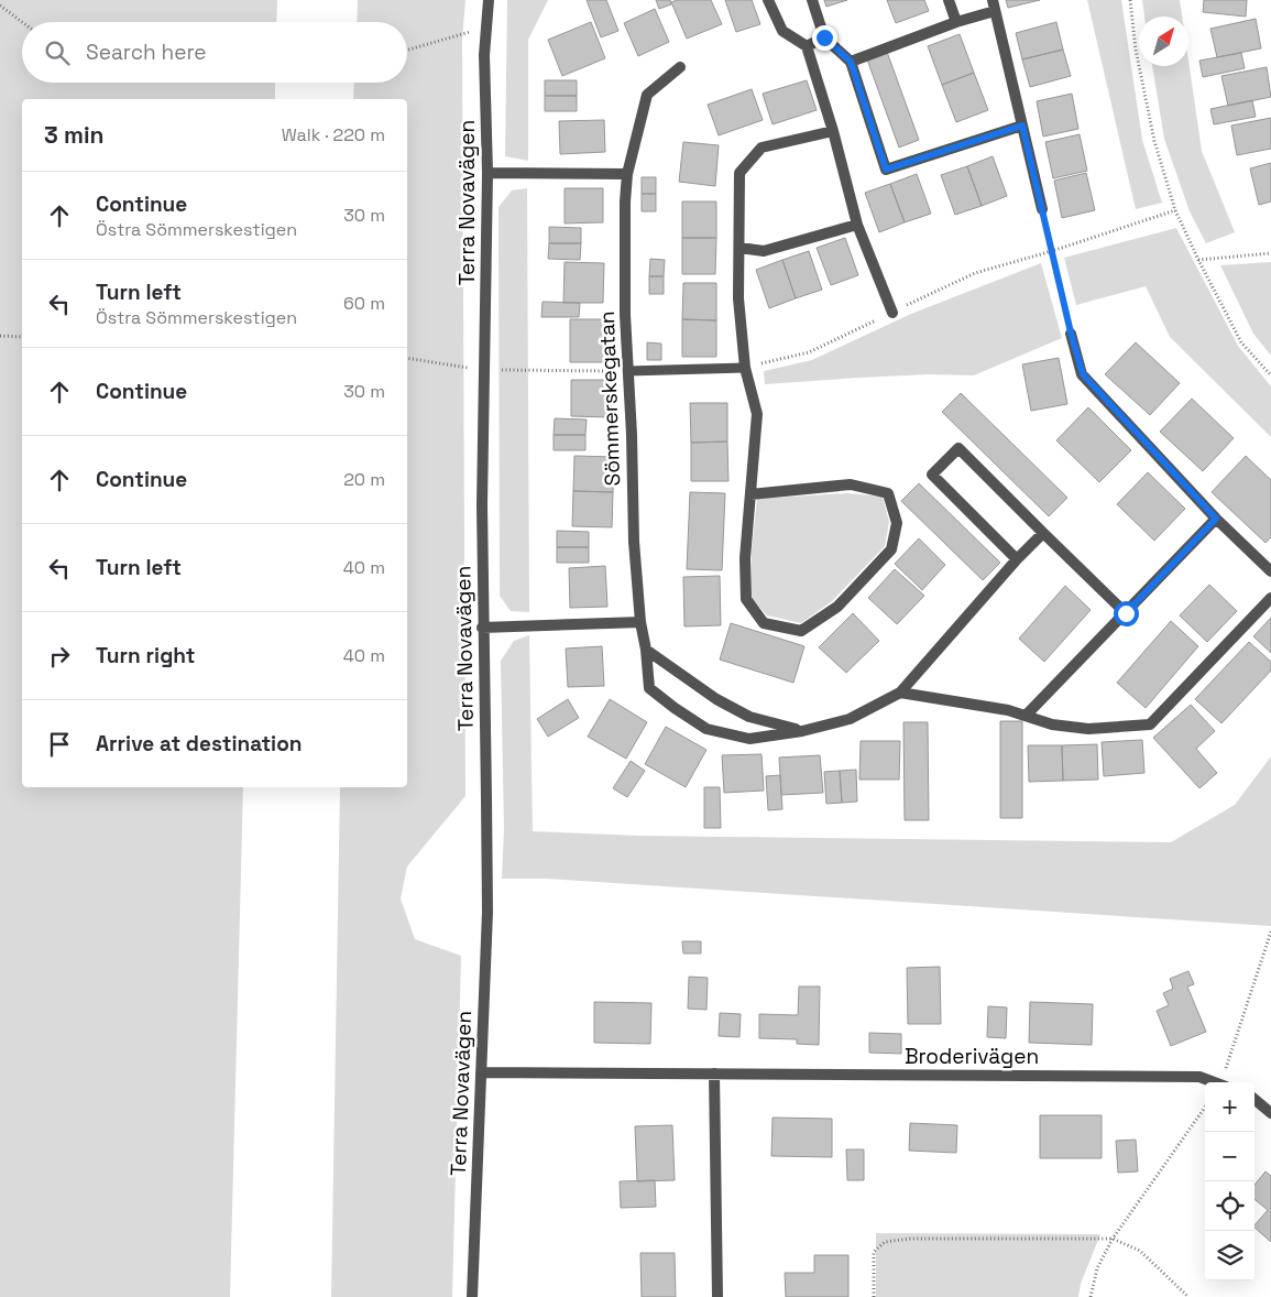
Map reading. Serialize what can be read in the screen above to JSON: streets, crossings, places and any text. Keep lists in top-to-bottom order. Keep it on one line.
{"streets":{"street":["Terra Novavägen","Sömmerskegatan","Broderivägen"]},"crossings":[["Terra Novavägen","Broderivägen"]],"north":"top right","page":{"search":"Search here","heading":["3 min","Walk · 220 m"],"list":[["Continue","Östra Sömmerskestigen","30 m"],["Turn left","Östra Sömmerskestigen","60 m"],["Continue","30 m"],["Continue","20 m"],["Turn left","40 m"],["Turn right","40 m"],"Arrive at destination"],"map_buttons":["+","−"]}}
